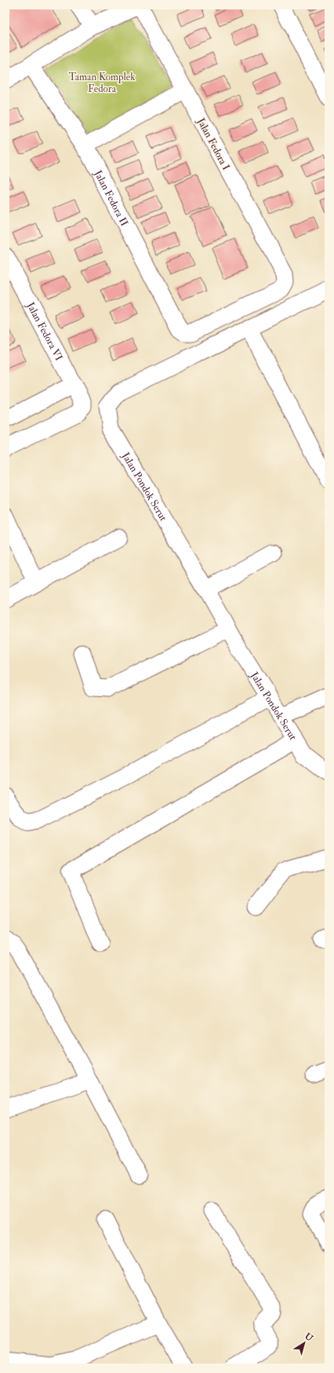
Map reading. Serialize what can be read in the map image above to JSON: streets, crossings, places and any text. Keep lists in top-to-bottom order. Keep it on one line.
{"streets":{"street":["Jalan Fedora I","Jalan Fedora II","Jalan Fedora VI","Jalan Pondok Serut"]},"crossings":[["Jalan Fedora I","Jalan Fedora II"]],"parks":["Taman Komplek Fedora"],"north":"top right"}
